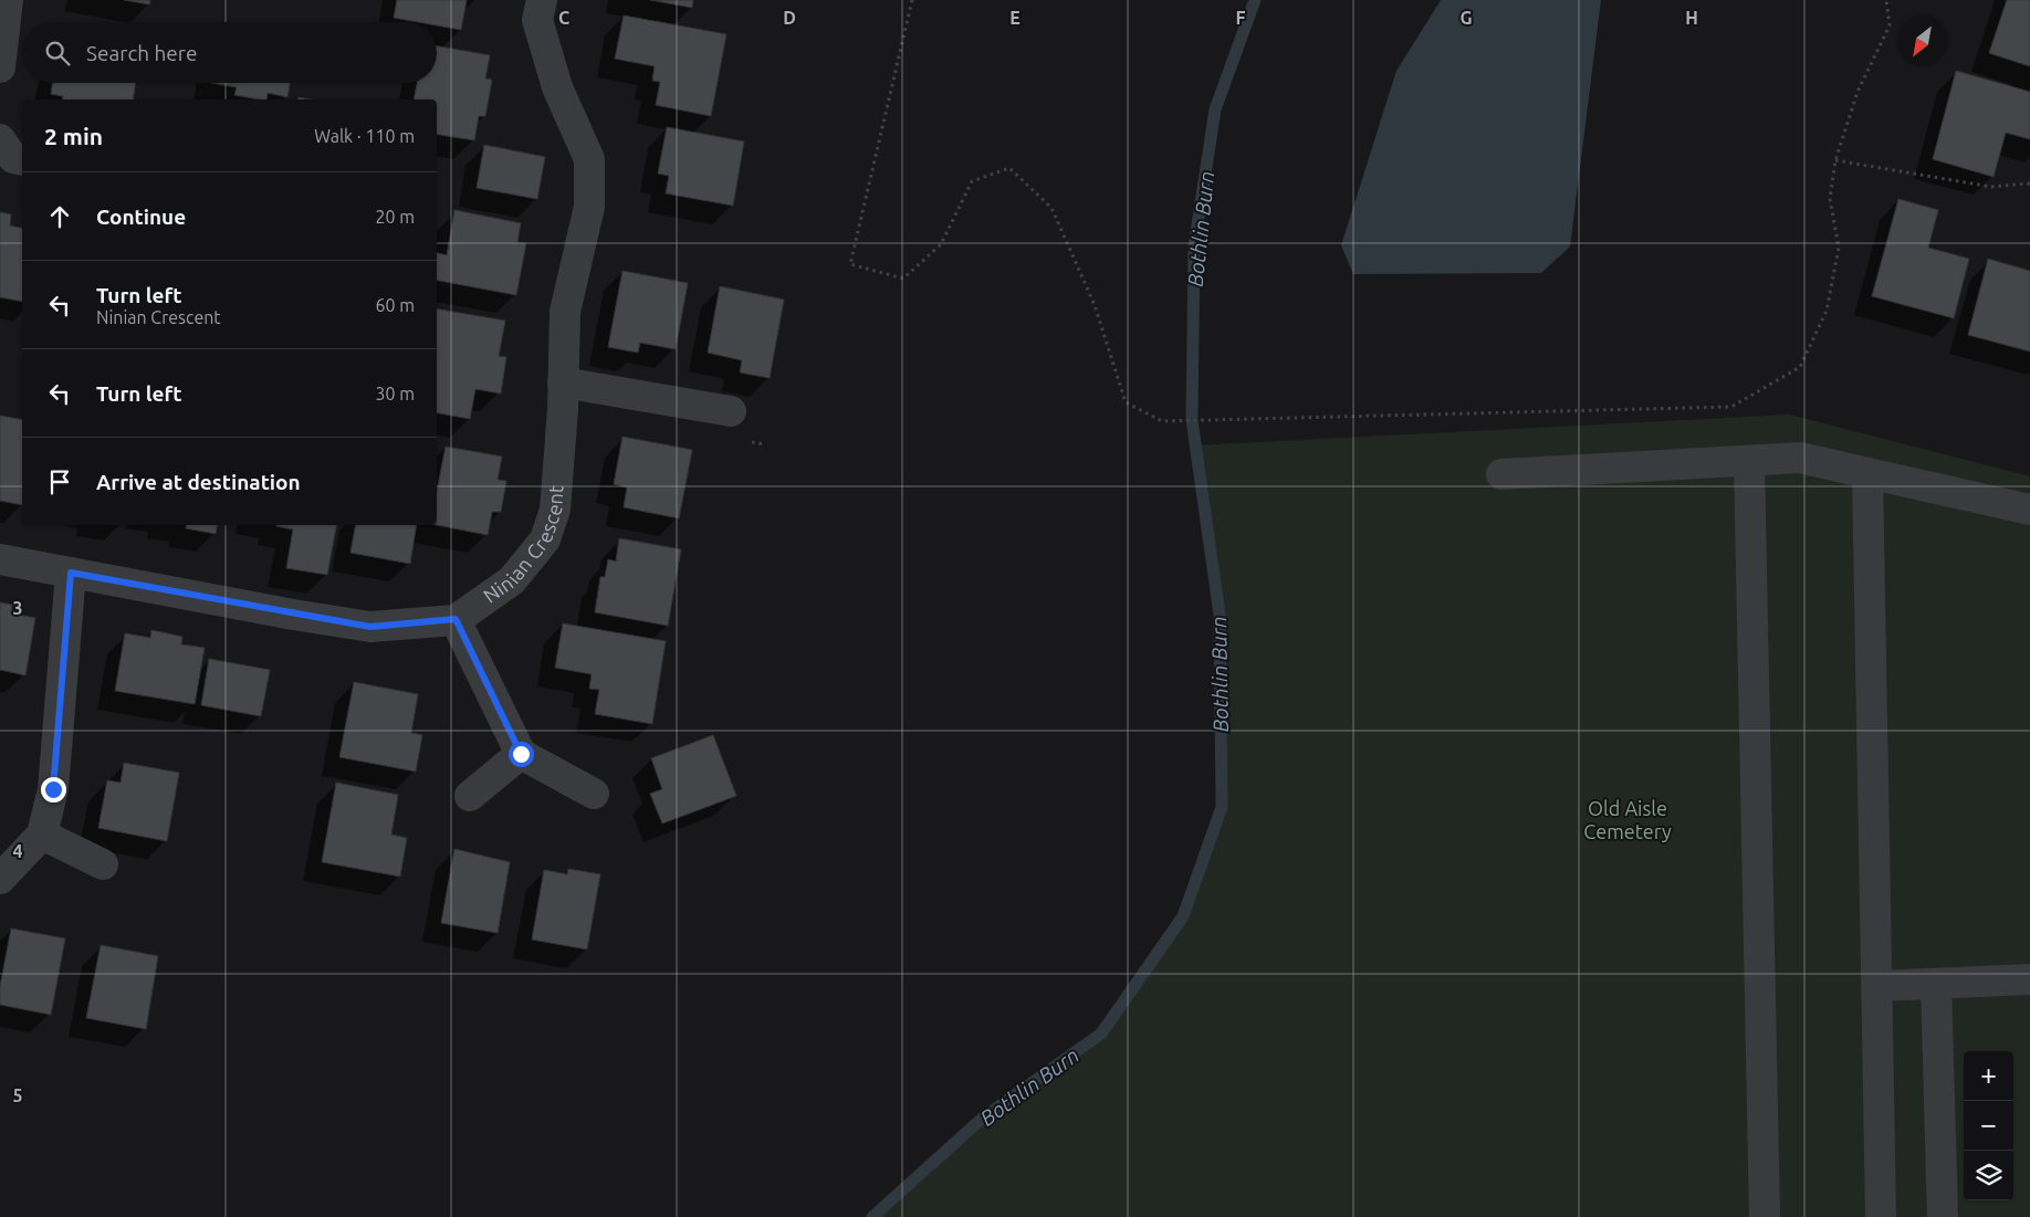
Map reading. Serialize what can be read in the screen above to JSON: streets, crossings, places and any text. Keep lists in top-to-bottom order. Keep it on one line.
{"streets":{"street":["Ninian Crescent"]},"water":["Bothlin Burn"],"parks":["Old Aisle Cemetery"],"north":"bottom left","page":{"search":"Search here","heading":["2 min","Walk · 110 m"],"list":[["Continue","20 m"],["Turn left","Ninian Crescent","60 m"],["Turn left","30 m"],"Arrive at destination"],"map_buttons":["+","−"]},"grid":{"columns":["C","D","E","F","G","H"],"rows":["3","4","5"]}}
